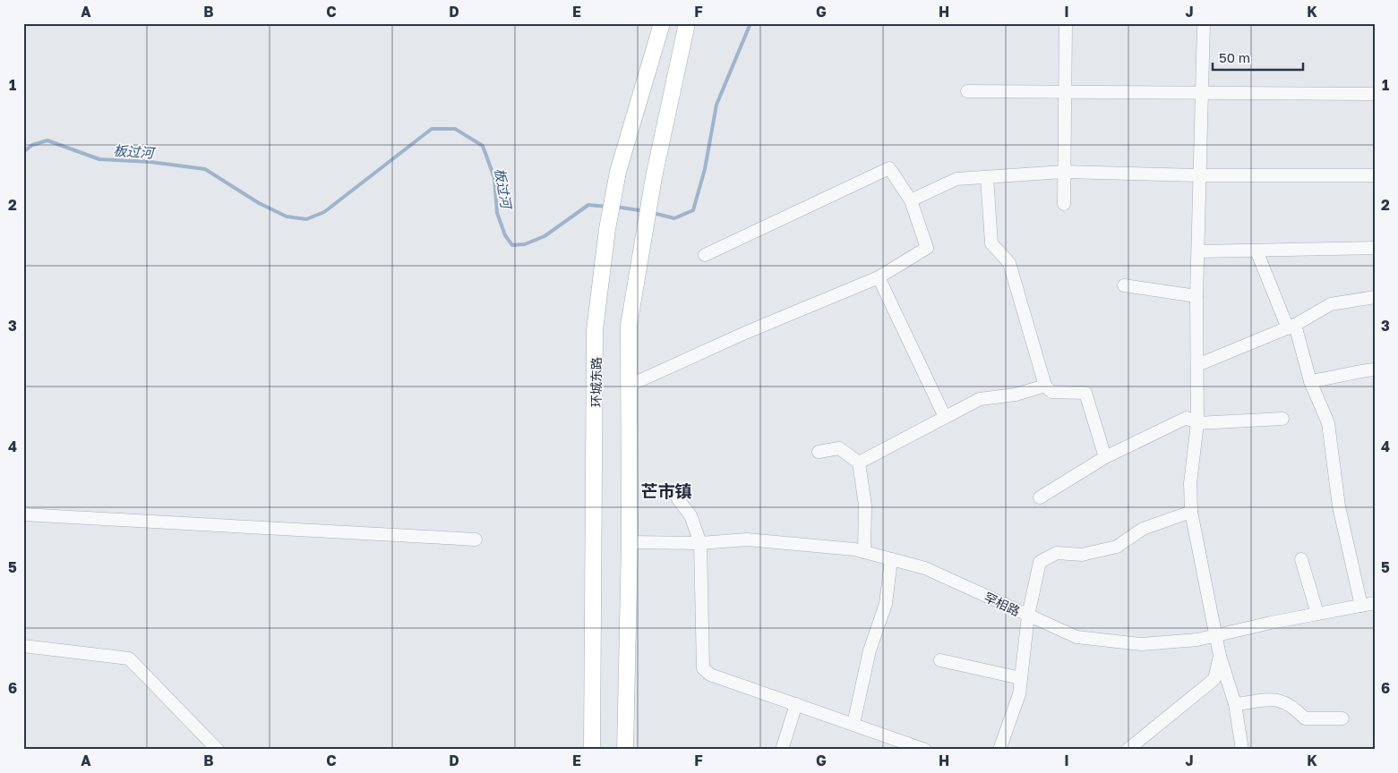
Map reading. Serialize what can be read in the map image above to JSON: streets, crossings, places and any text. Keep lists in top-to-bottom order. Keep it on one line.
{"streets":{"main road":["环城东路"],"street":["罕相路"]},"districts":["芒市镇"],"water":["板过河"],"scale_bar":"50 m","grid":{"columns":["A","B","C","D","E","F","G","H","I","J","K"],"rows":["1","2","3","4","5","6"]}}
